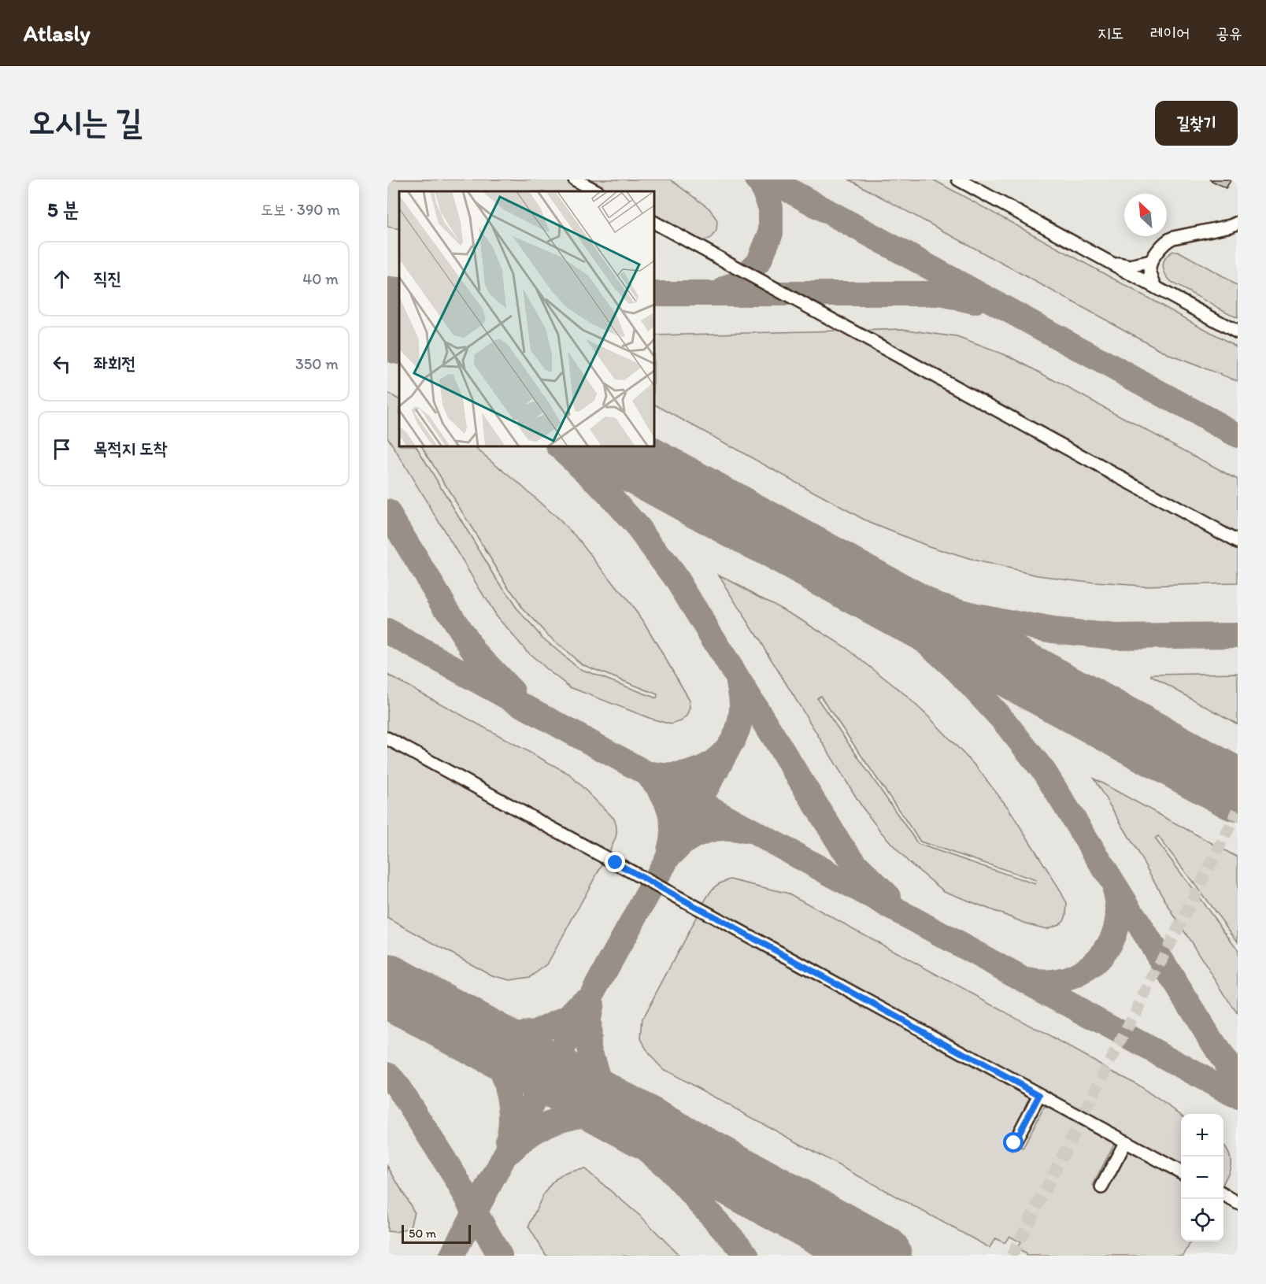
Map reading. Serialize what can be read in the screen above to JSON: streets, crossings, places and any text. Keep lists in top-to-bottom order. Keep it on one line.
{"scale_bar":"50 m","north":"top left","page":{"header":"Atlasly","nav":["지도","레이어","공유"],"buttons":"길찾기","title":"오시는 길","heading":["5 분","도보 · 390 m"],"list":[["직진","40 m"],["좌회전","350 m"],"목적지 도착"],"map_buttons":["+","−"],"scale":"50 m"}}
